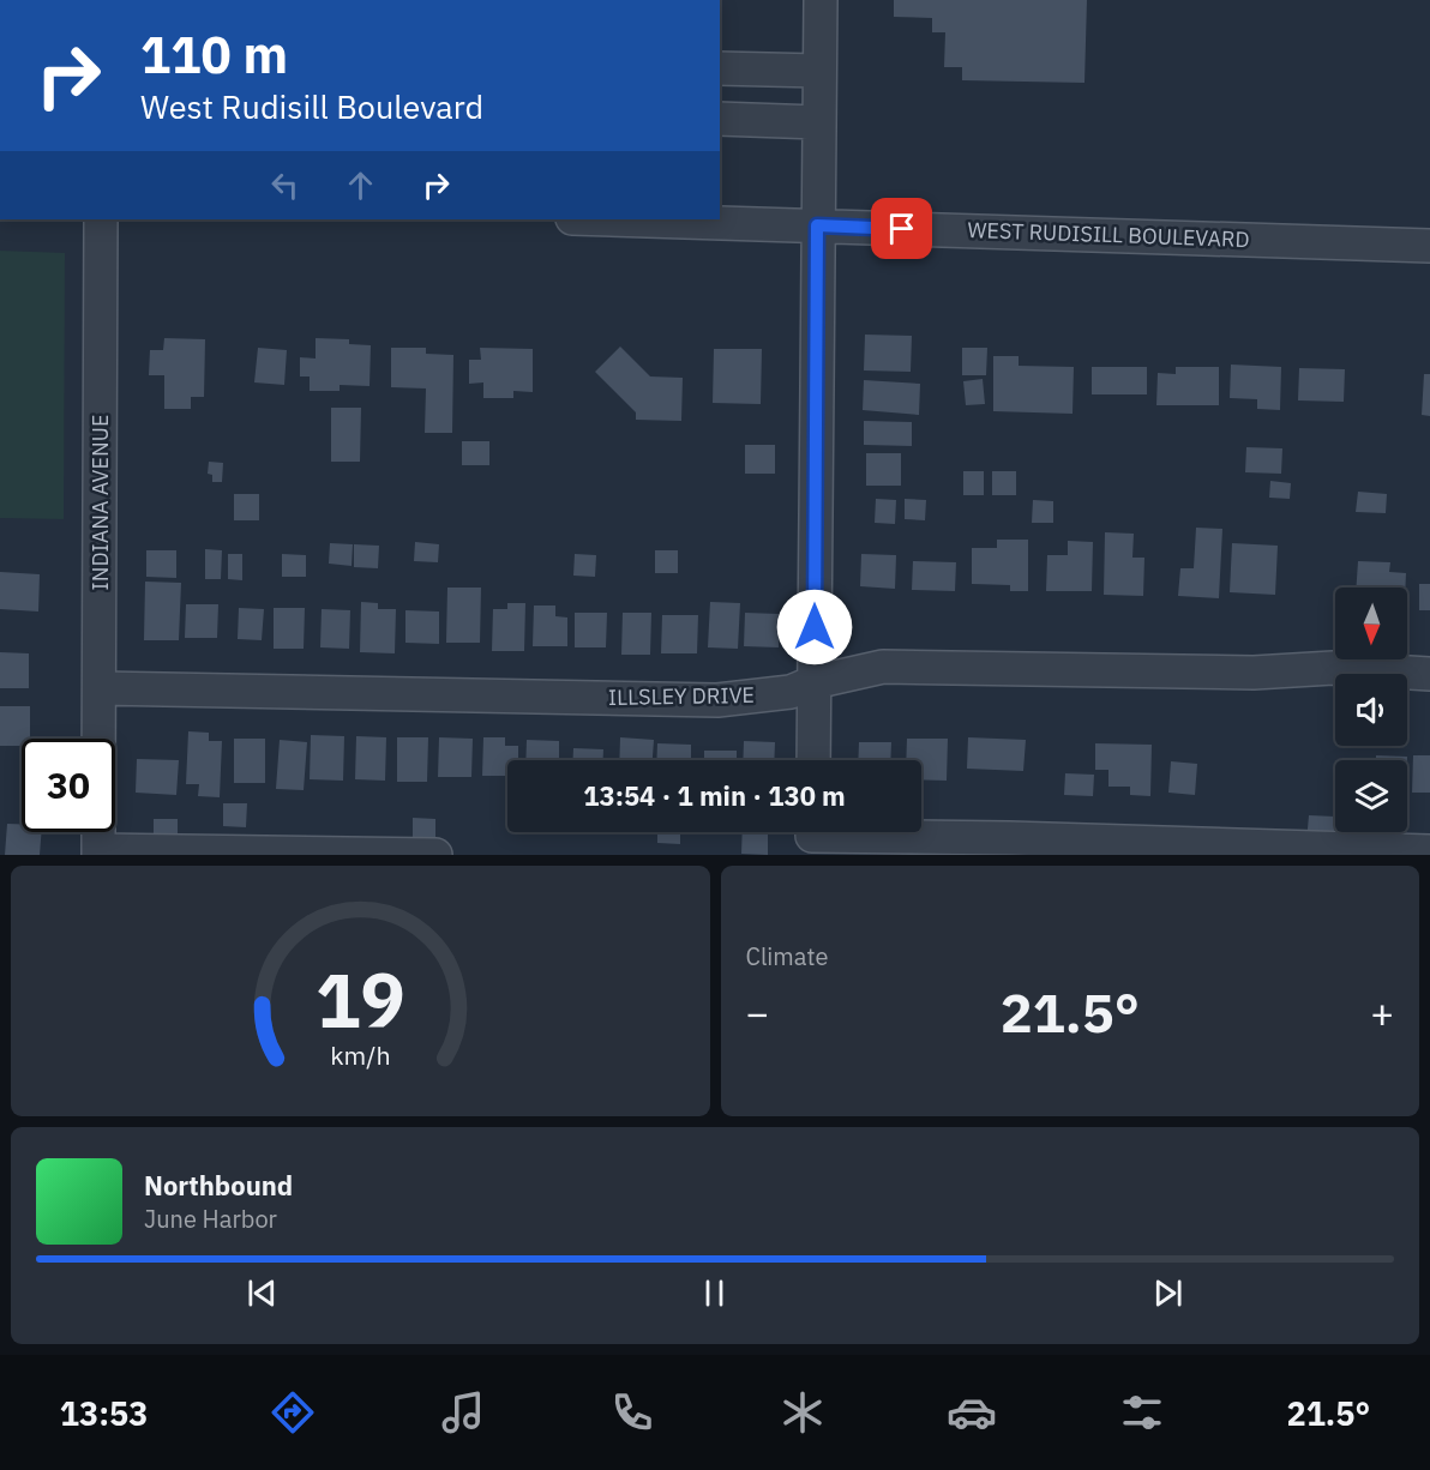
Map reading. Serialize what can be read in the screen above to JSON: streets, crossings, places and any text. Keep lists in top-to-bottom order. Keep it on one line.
{"streets":{"street":["WEST RUDISILL BOULEVARD","INDIANA AVENUE","ILLSLEY DRIVE"]},"crossings":[["INDIANA AVENUE","ILLSLEY DRIVE"]],"north":"bottom","page":{"turn":["110 m","West Rudisill Boulevard"],"limit":"30","trip":"13:54 · 1 min · 130 m","tile":"Climate","heat":["−","21.5°","+"],"song":["Northbound","June Harbor"],"tabs":["13:53","21.5°"],"gauge":["19","km/h"]}}
